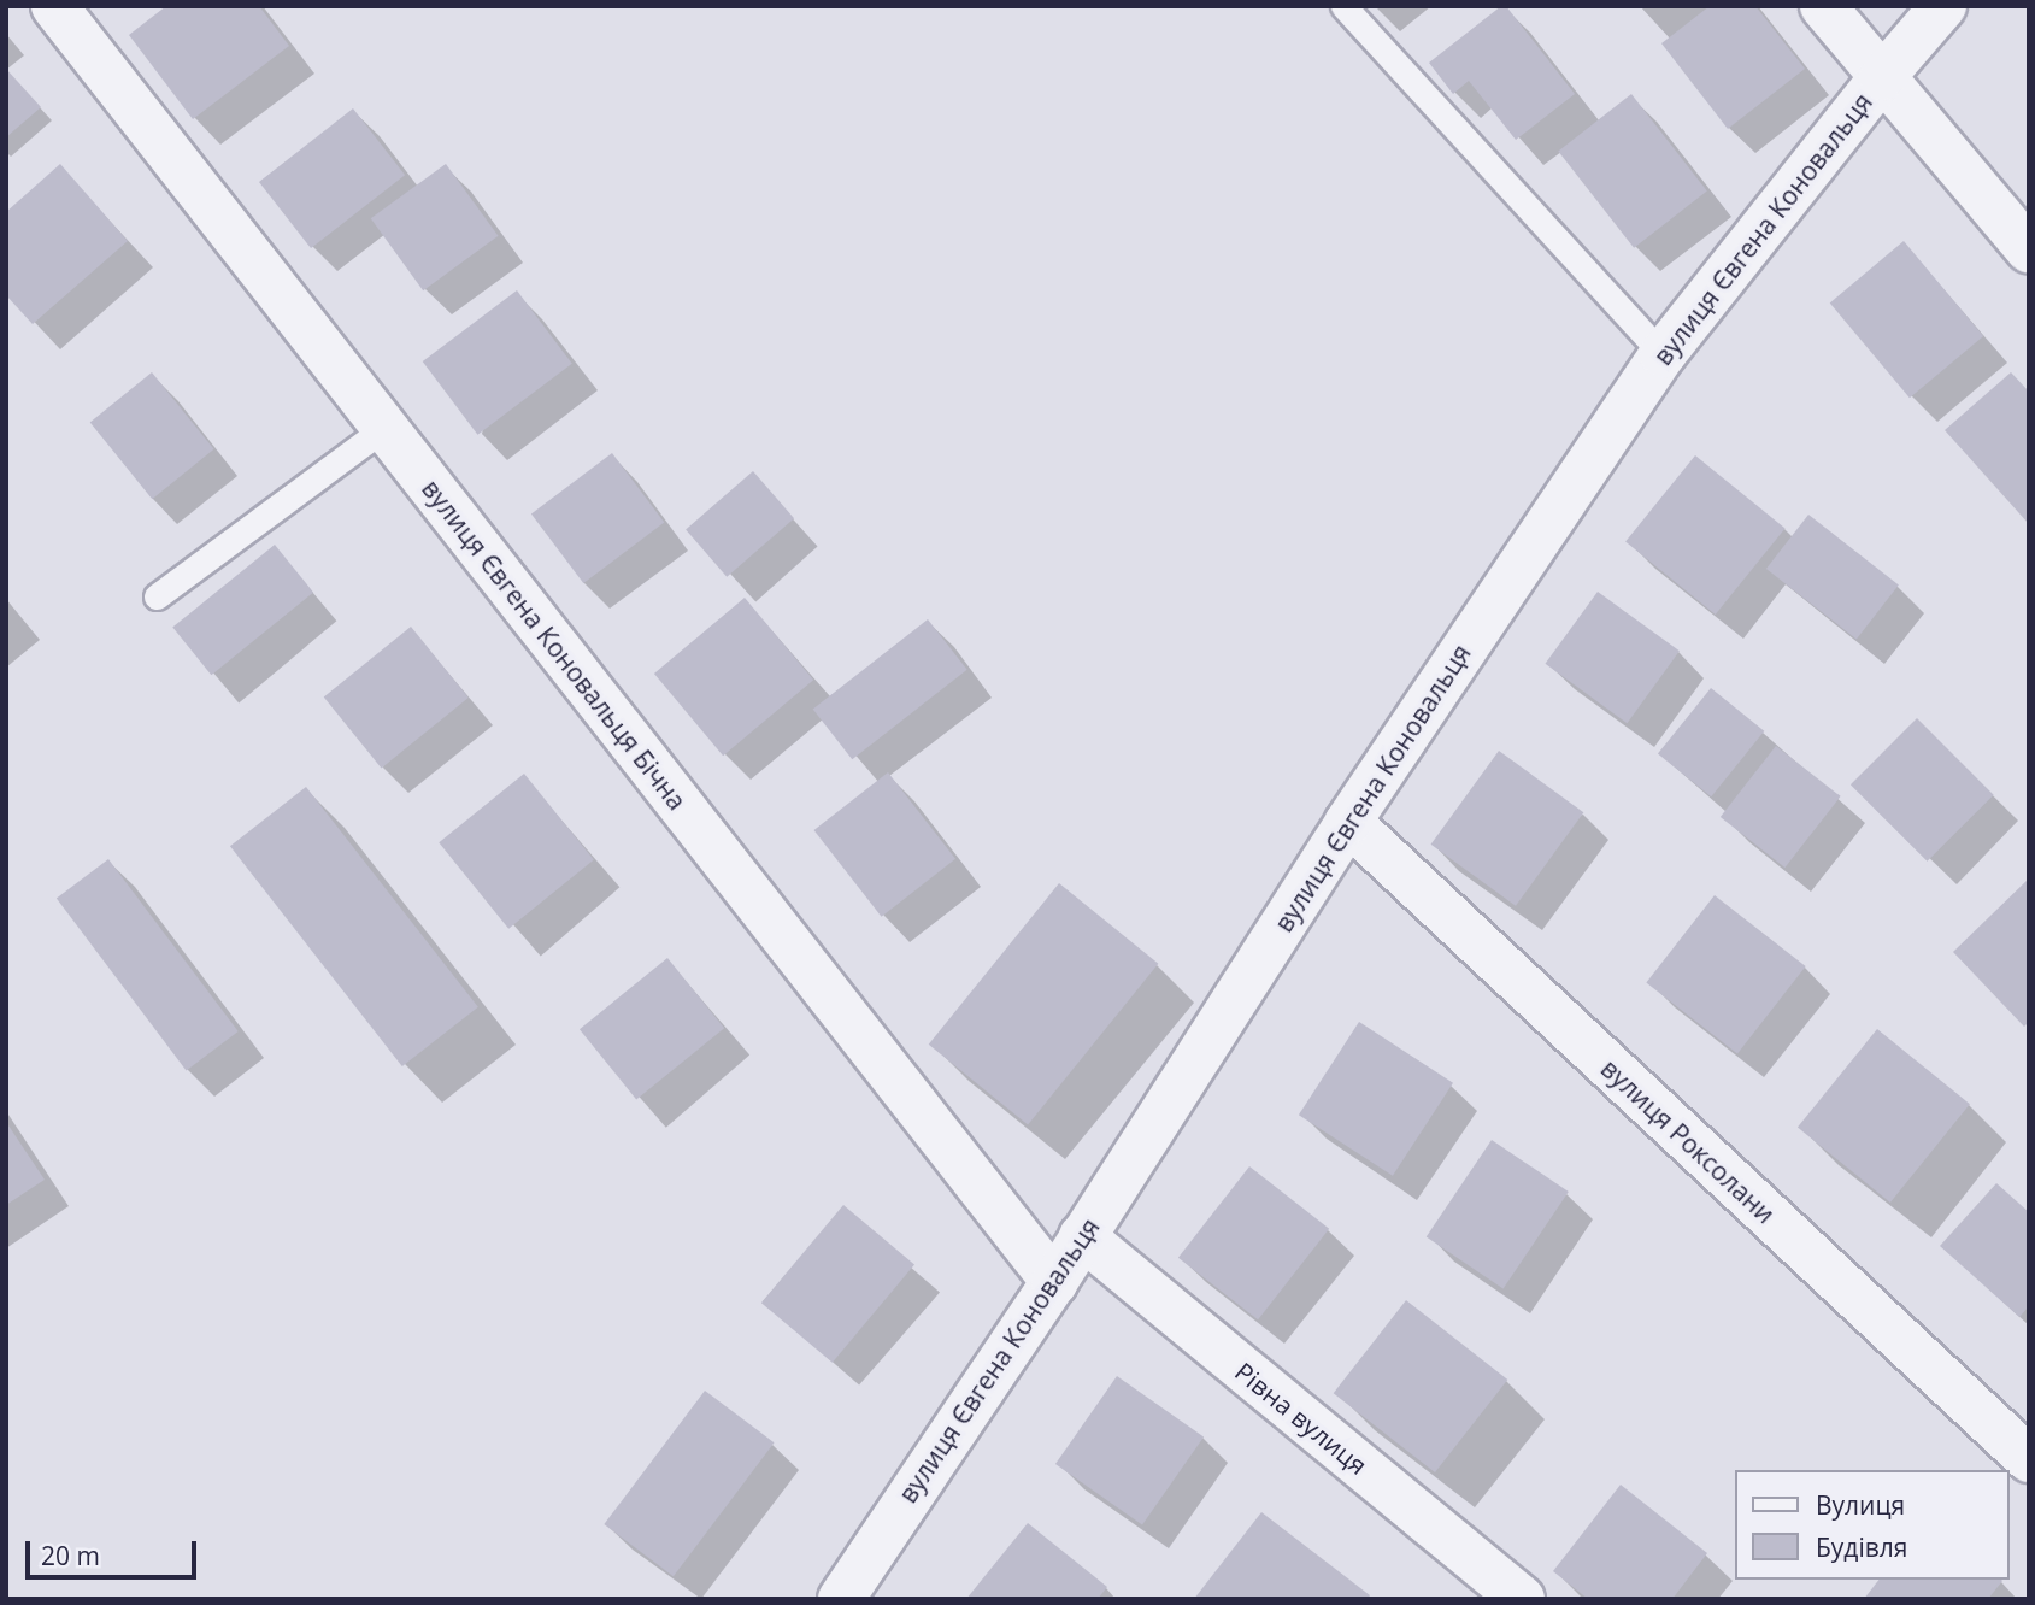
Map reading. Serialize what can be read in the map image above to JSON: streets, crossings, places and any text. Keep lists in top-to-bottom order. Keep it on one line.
{"streets":{"street":["вулиця Євгена Коновальця","вулиця Євгена Коновальця Бічна","вулиця Роксолани","Рівна вулиця"]},"crossings":[["вулиця Євгена Коновальця","вулиця Євгена Коновальця Бічна"],["вулиця Євгена Коновальця","вулиця Роксолани"],["вулиця Євгена Коновальця","Рівна вулиця"]],"legend":["Вулиця","Будівля"],"scale_bar":"20 m"}
